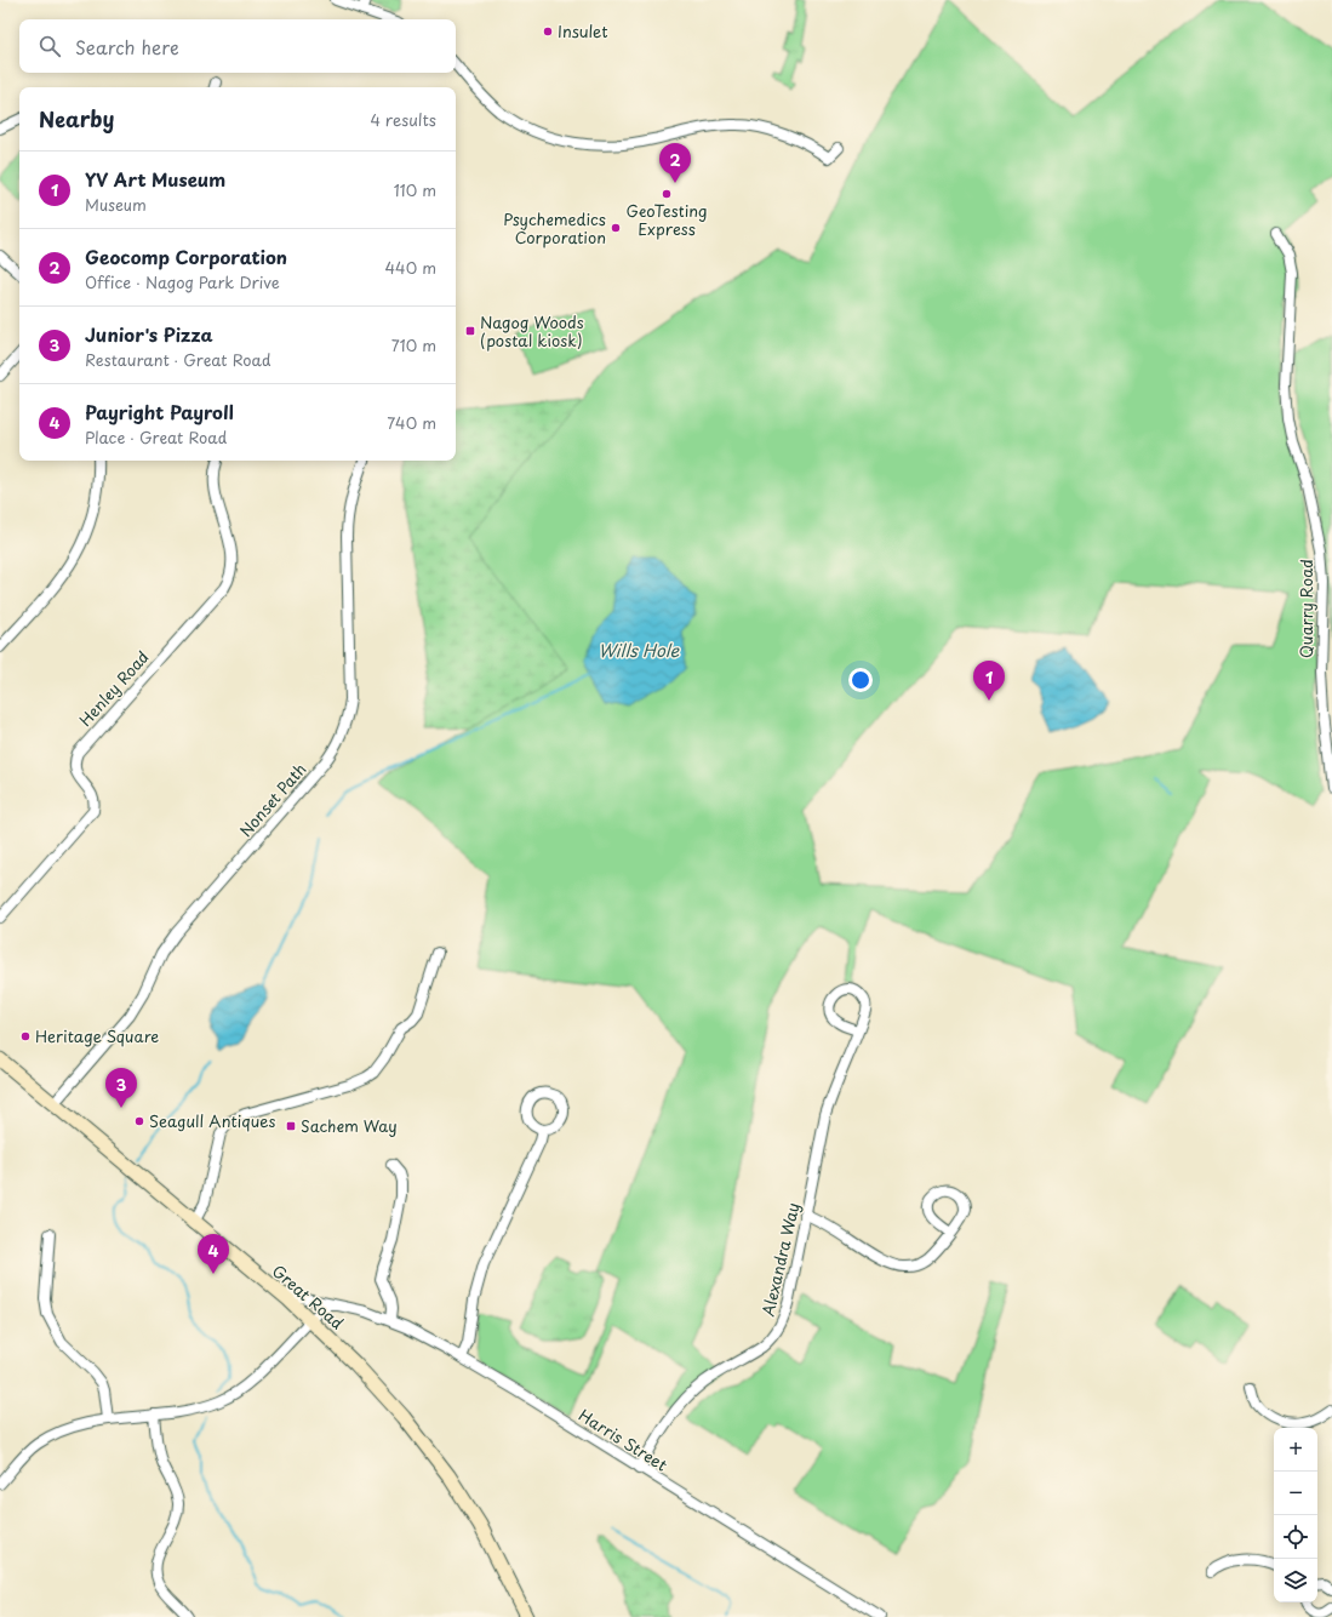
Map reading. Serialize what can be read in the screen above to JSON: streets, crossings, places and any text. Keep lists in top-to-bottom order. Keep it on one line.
{"streets":{"main road":["Great Road"],"street":["Quarry Road","Henley Road","Nonset Path","Alexandra Way","Harris Street"]},"crossings":[["Nonset Path","Great Road"],["Alexandra Way","Harris Street"],["Great Road","Harris Street"]],"water":["Wills Hole"],"places":{"other":["Insulet","GeoTesting Express","Psychemedics Corporation","Heritage Square","Seagull Antiques"],"transit":["Nagog Woods (postal kiosk)","Sachem Way"]},"page":{"search":"Search here","heading":["Nearby","4 results"],"pins":["2","1","3","4"],"list":[{"mark":"1","name":"YV Art Museum","note":"Museum","value":"110 m"},{"mark":"2","name":"Geocomp Corporation","note":"Office · Nagog Park Drive","value":"440 m"},{"mark":"3","name":"Junior's Pizza","note":"Restaurant · Great Road","value":"710 m"},{"mark":"4","name":"Payright Payroll","note":"Place · Great Road","value":"740 m"}],"map_buttons":["+","−"]}}
